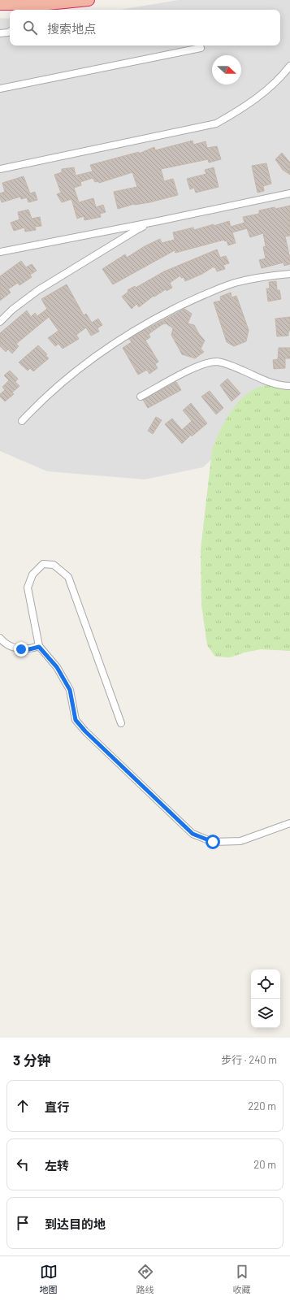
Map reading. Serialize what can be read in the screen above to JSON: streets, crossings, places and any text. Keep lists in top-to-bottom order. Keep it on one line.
{"north":"right","page":{"search":"搜索地点","heading":["3 分钟","步行 · 240 m"],"list":[["直行","220 m"],["左转","20 m"],"到达目的地"],"nav":["地图","路线","收藏"]}}
